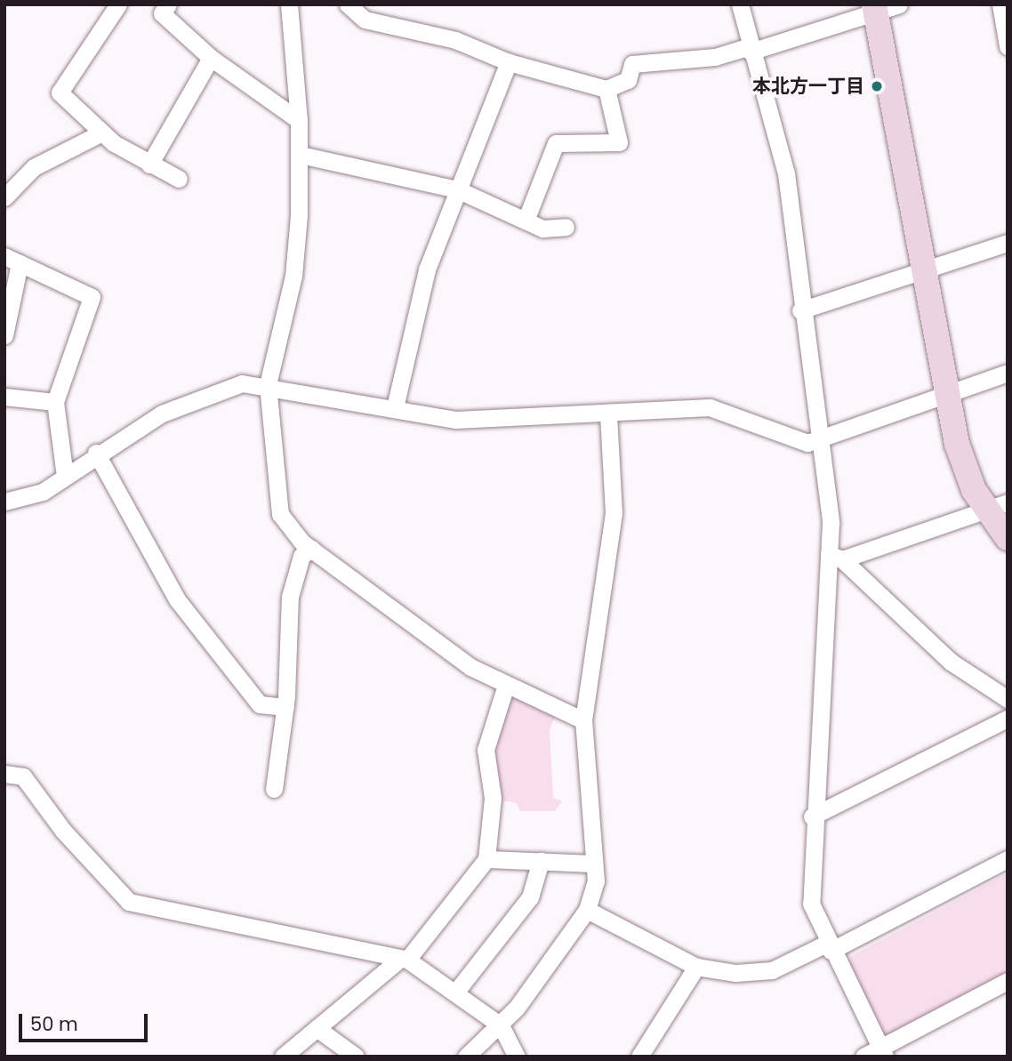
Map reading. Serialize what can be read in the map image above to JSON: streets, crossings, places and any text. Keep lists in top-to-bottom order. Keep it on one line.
{"places":["本北方一丁目"],"scale_bar":"50 m"}
